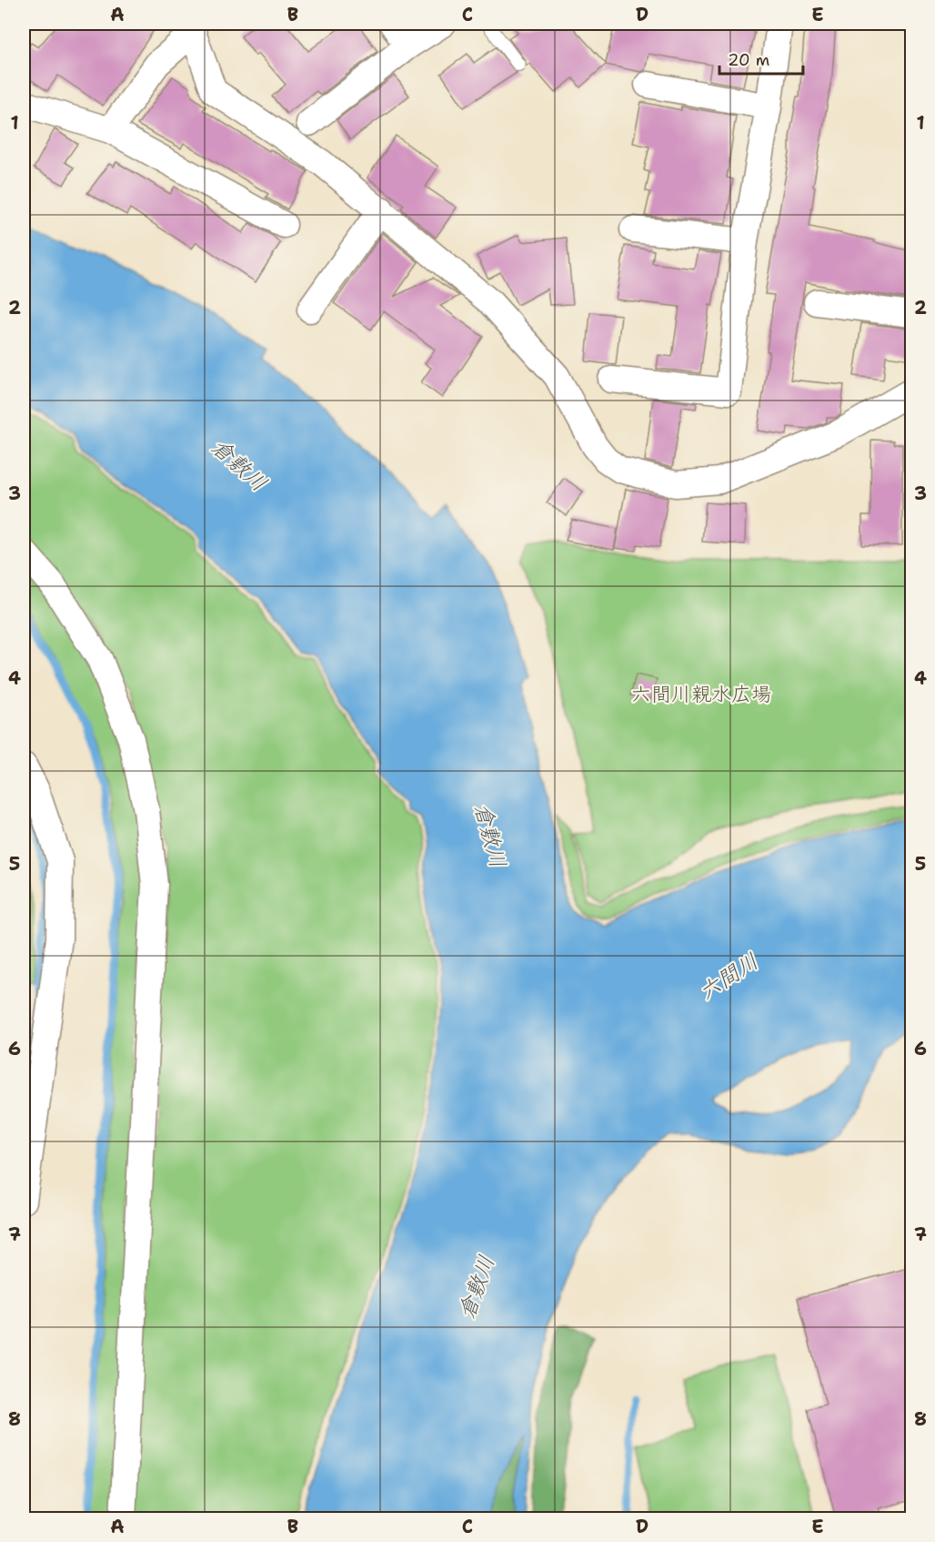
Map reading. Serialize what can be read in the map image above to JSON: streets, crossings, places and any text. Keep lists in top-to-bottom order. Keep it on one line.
{"water":["倉敷川","六間川"],"parks":["六間川親水広場"],"scale_bar":"20 m","grid":{"columns":["A","B","C","D","E"],"rows":["1","2","3","4","5","6","7","8"]}}
